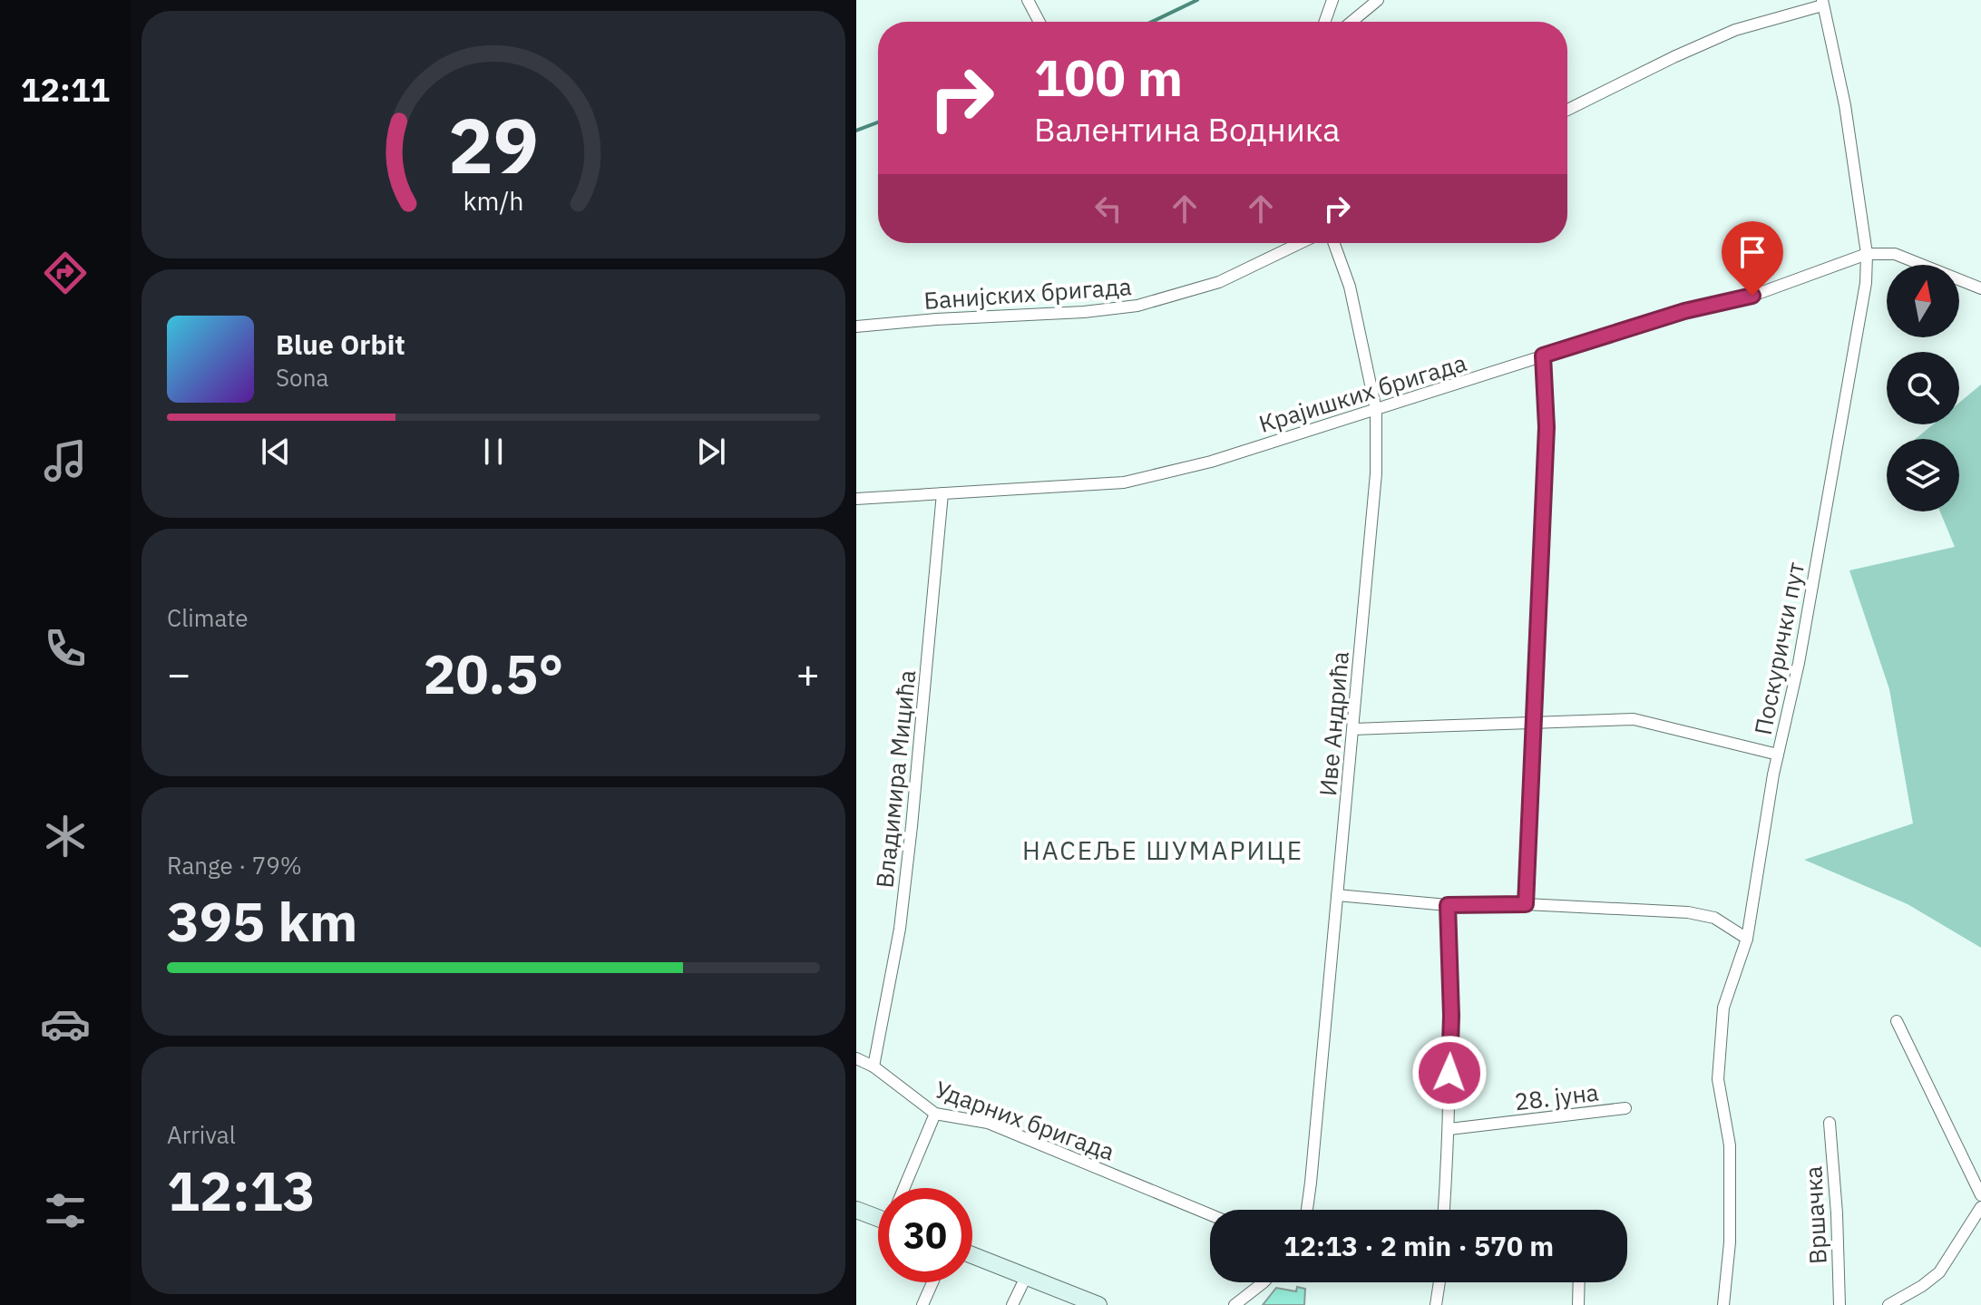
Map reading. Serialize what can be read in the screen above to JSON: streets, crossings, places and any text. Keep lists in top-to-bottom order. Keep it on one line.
{"streets":{"street":["Банијских бригада","Крајишких бригада","Поскурички пут","Иве Андрића","Владимира Мицића","28. јуна","Ударних бригада","Вршачка"]},"crossings":[["Крајишких бригада","Поскурички пут"],["Крајишких бригада","Иве Андрића"],["Крајишких бригада","Владимира Мицића"],["Владимира Мицића","Ударних бригада"]],"districts":["НАСЕЉЕ ШУМАРИЦЕ"],"north":"top","page":{"tabs":"12:11","turn":["100 m","Валентина Водника"],"song":["Blue Orbit","Sona"],"tile":["Climate",["Range · 79%","395 km"],["Arrival","12:13"]],"heat":["−","20.5°","+"],"limit":"30","trip":"12:13 · 2 min · 570 m","gauge":["29","km/h"]}}
